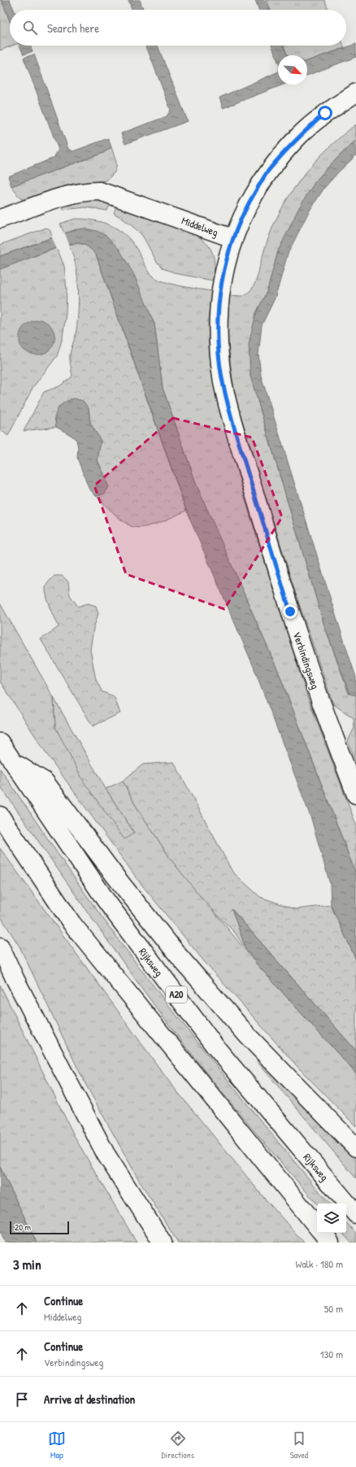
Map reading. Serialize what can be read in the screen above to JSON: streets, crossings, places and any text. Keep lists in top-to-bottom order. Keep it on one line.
{"streets":{"main road":["Middelweg","Verbindingsweg","Rijksweg","A20"]},"crossings":[["Middelweg","Verbindingsweg"],["Rijksweg","A20"]],"scale_bar":"20 m","north":"bottom right","page":{"search":"Search here","scale":"20 m","heading":["3 min","Walk · 180 m"],"list":[["Continue","Middelweg","50 m"],["Continue","Verbindingsweg","130 m"],"Arrive at destination"],"nav":["Map","Directions","Saved"]}}
